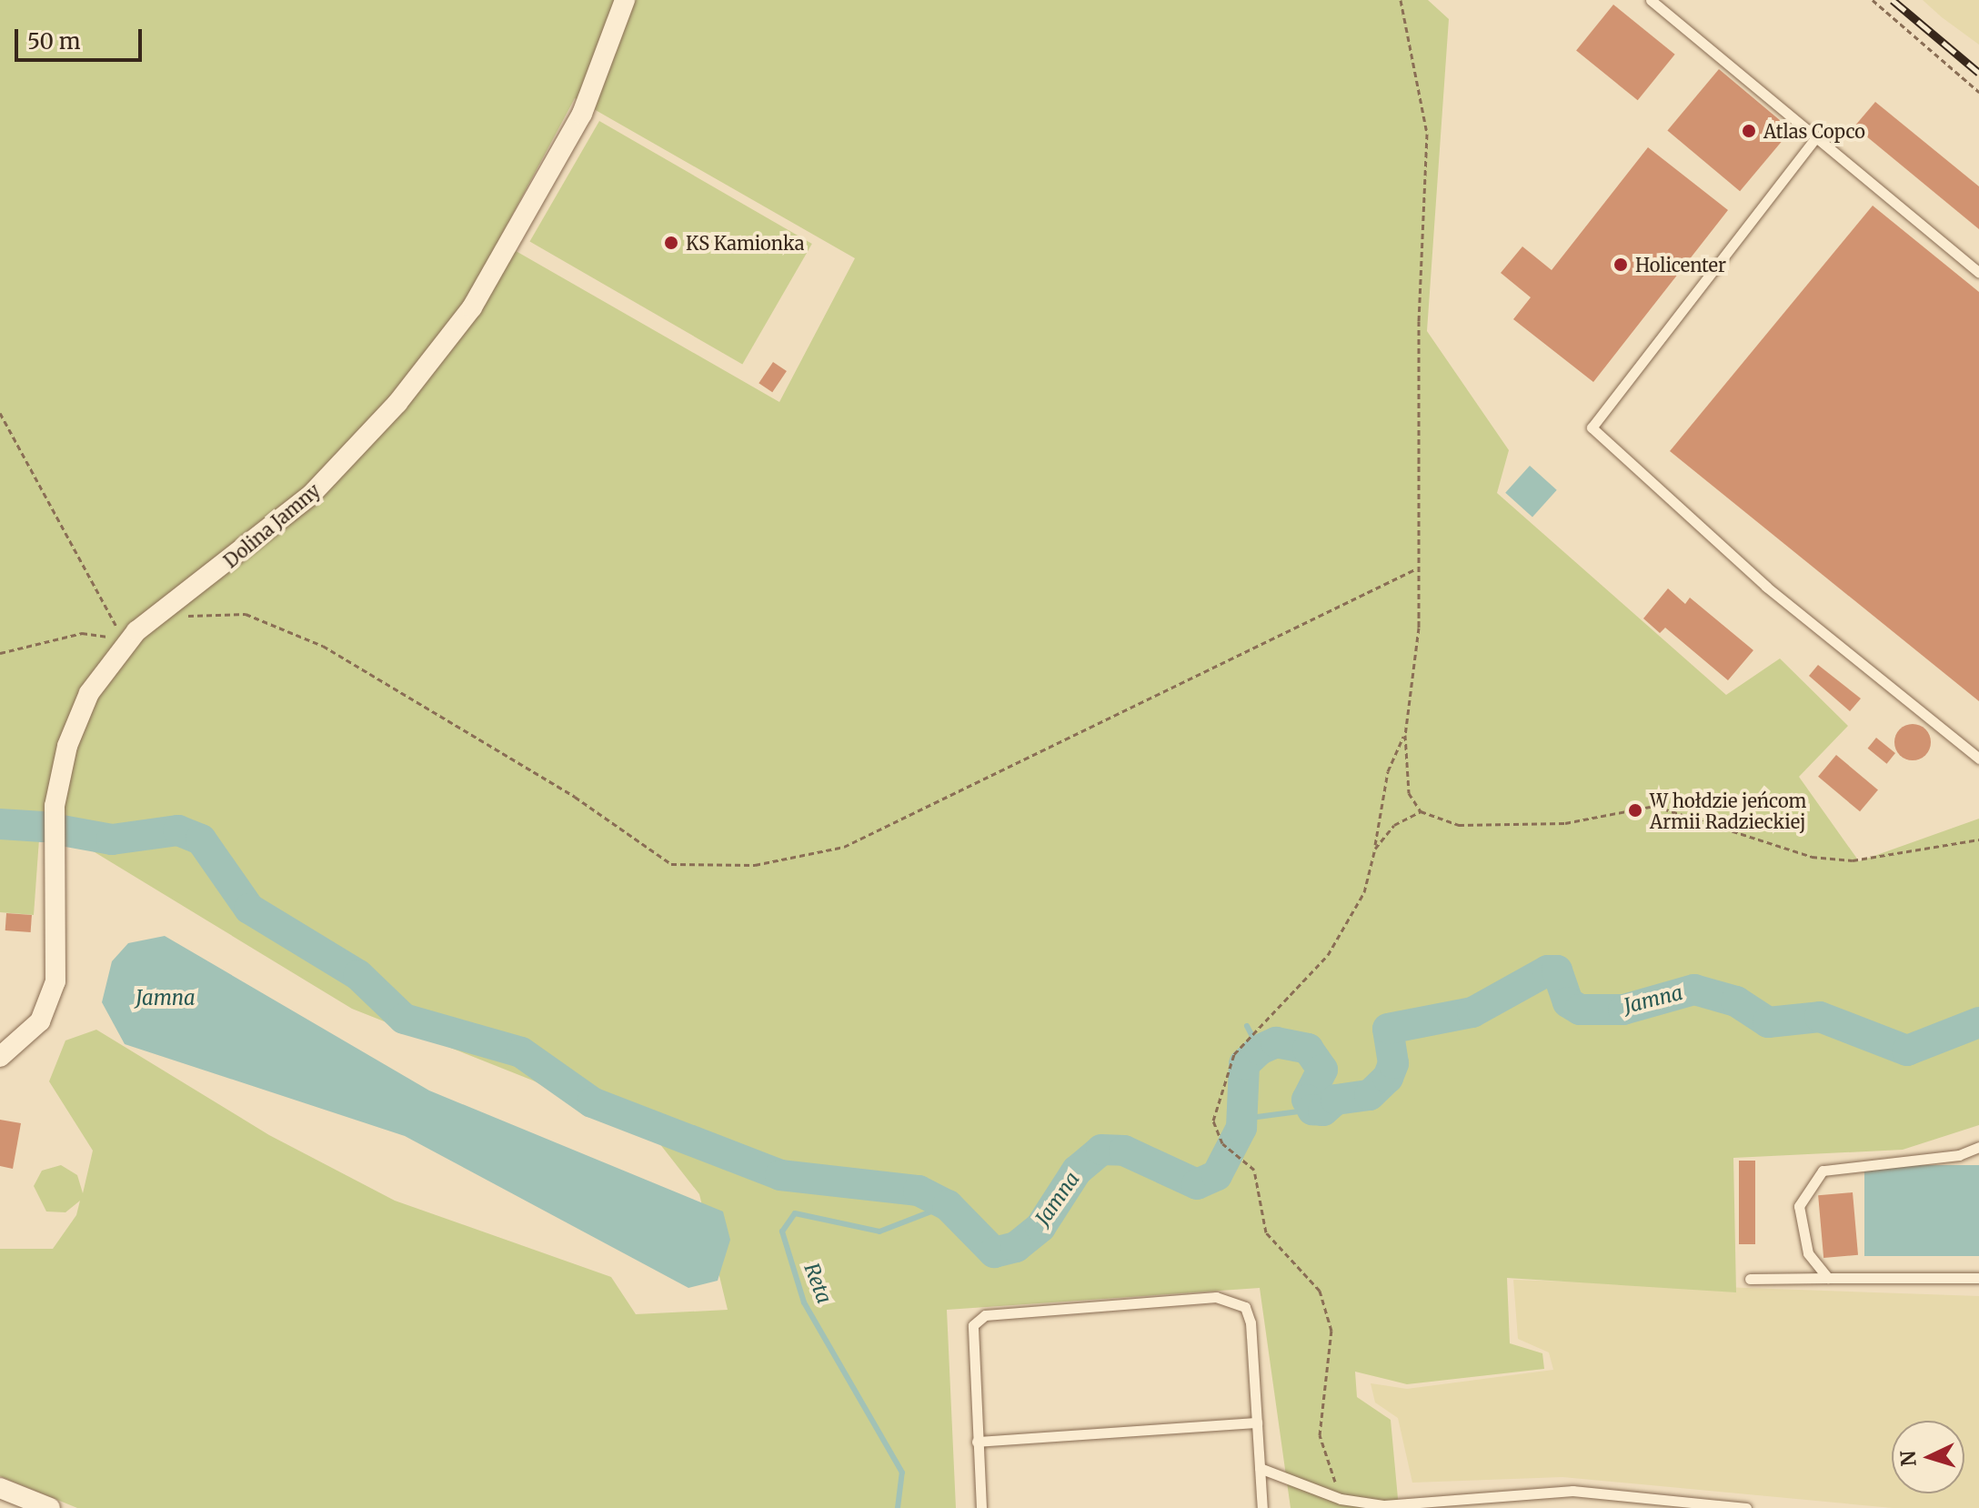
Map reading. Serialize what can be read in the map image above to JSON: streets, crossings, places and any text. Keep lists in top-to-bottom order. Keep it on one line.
{"streets":{"street":["Dolina Jamny"]},"water":["Jamna","Reta"],"places":["Atlas Copco","KS Kamionka","Holicenter","W hołdzie jeńcom Armii Radzieckiej"],"scale_bar":"50 m","north":"left"}
